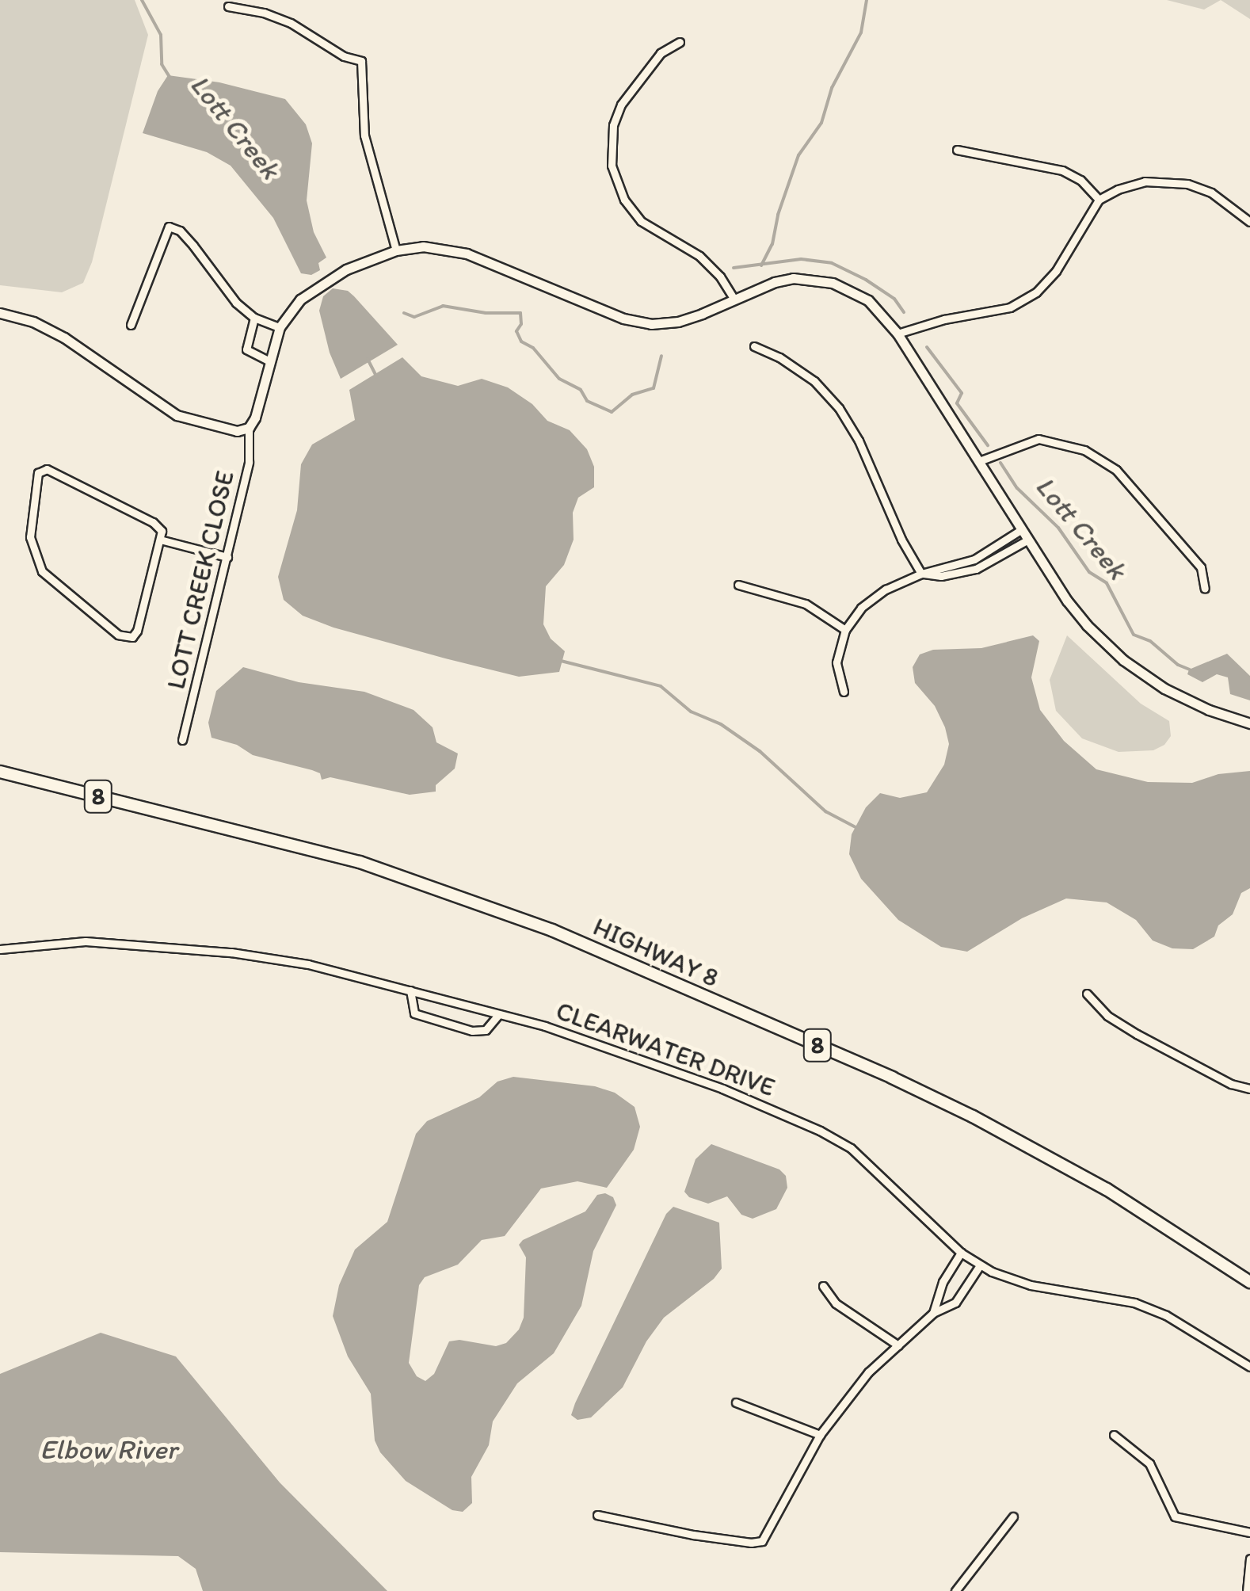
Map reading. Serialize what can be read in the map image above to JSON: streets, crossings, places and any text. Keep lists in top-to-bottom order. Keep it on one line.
{"streets":{"main road":["8","HIGHWAY 8"],"street":["LOTT CREEK CLOSE","CLEARWATER DRIVE"]},"water":["Lott Creek","Elbow River"]}
